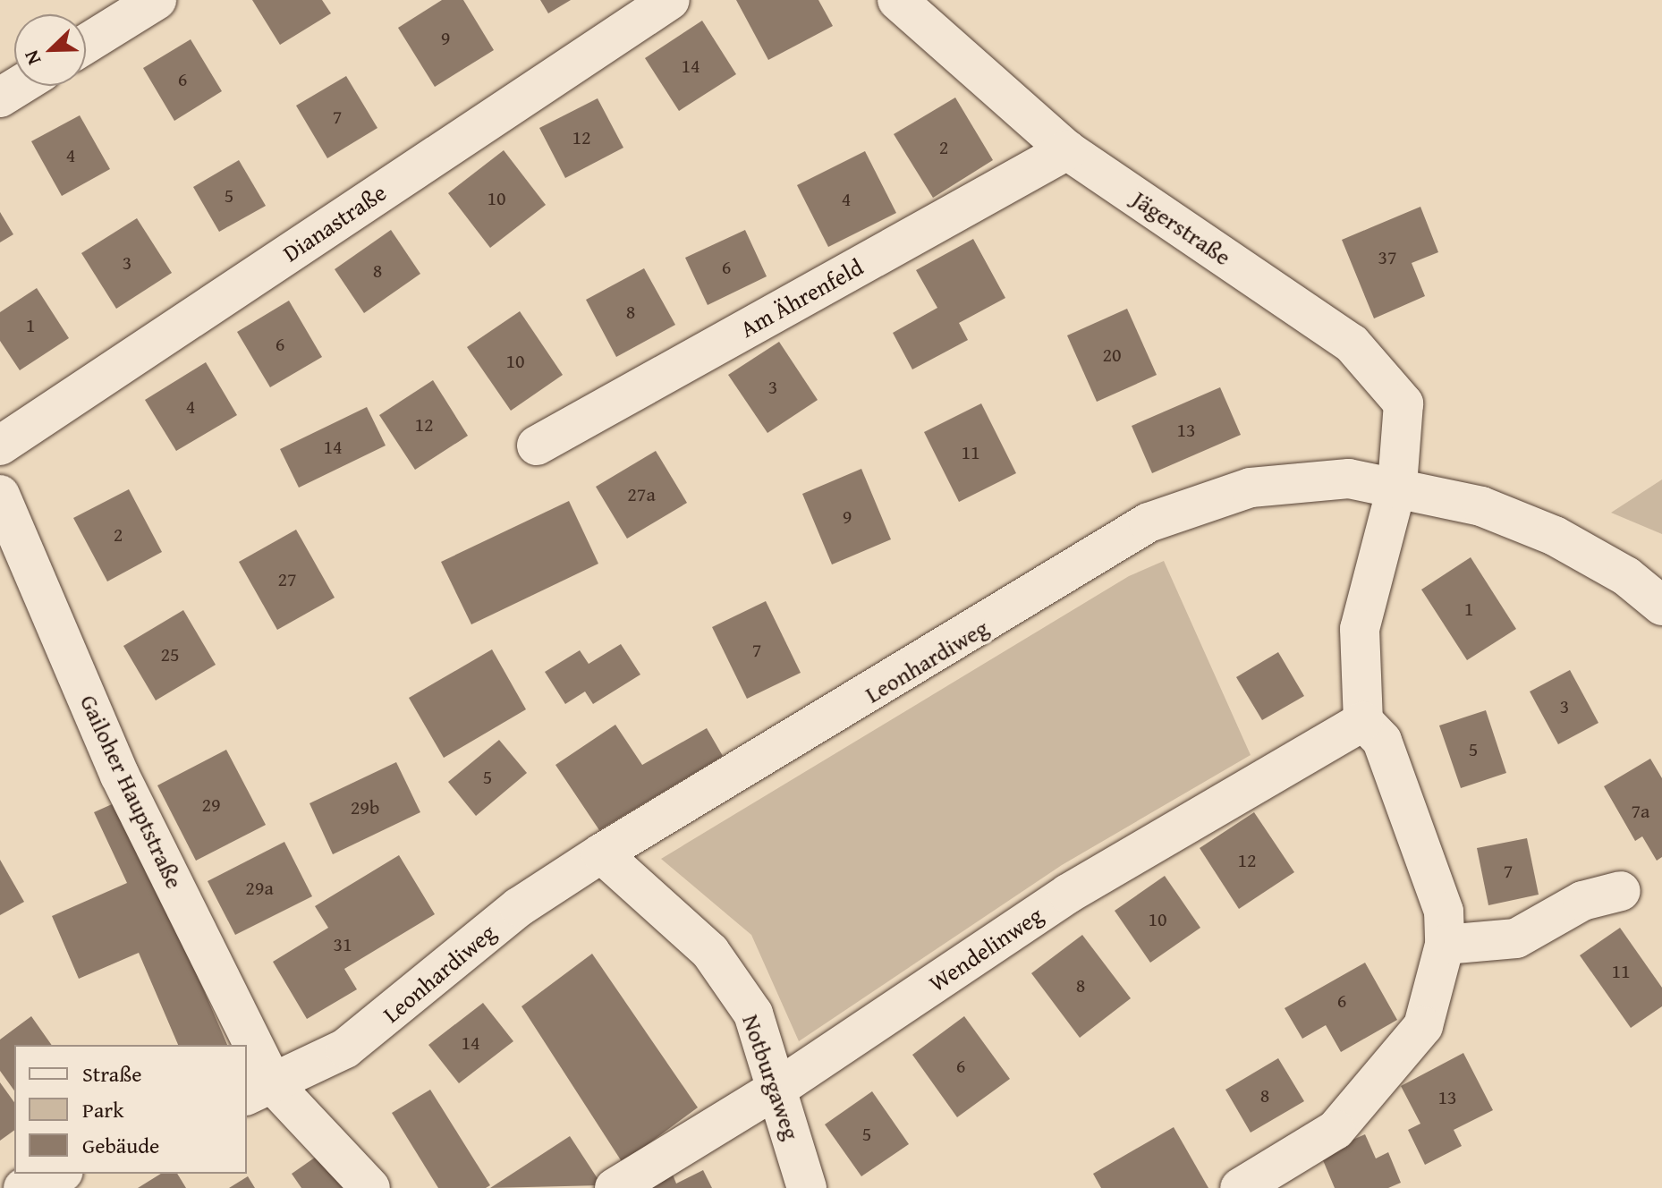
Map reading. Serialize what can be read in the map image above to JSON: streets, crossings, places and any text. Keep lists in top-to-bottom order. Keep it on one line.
{"streets":{"street":["Dianastraße","Jägerstraße","Am Ährenfeld","Leonhardiweg","Gailoher Hauptstraße","Wendelinweg","Notburgaweg"]},"crossings":[["Jägerstraße","Am Ährenfeld"],["Jägerstraße","Leonhardiweg"],["Jägerstraße","Wendelinweg"],["Leonhardiweg","Gailoher Hauptstraße"],["Leonhardiweg","Notburgaweg"],["Wendelinweg","Notburgaweg"]],"house_numbers":["9","14","6","7","12","2","4","5","10","4","37","3","6","8","8","1","6","20","10","3","4","12","13","14","11","27a","9","2","27","1","7","25","3","5","5","29","29b","7a","12","7","29a","10","31","11","8","6","14","6","8","13","5"],"legend":["Straße","Park","Gebäude"],"north":"bottom left"}
